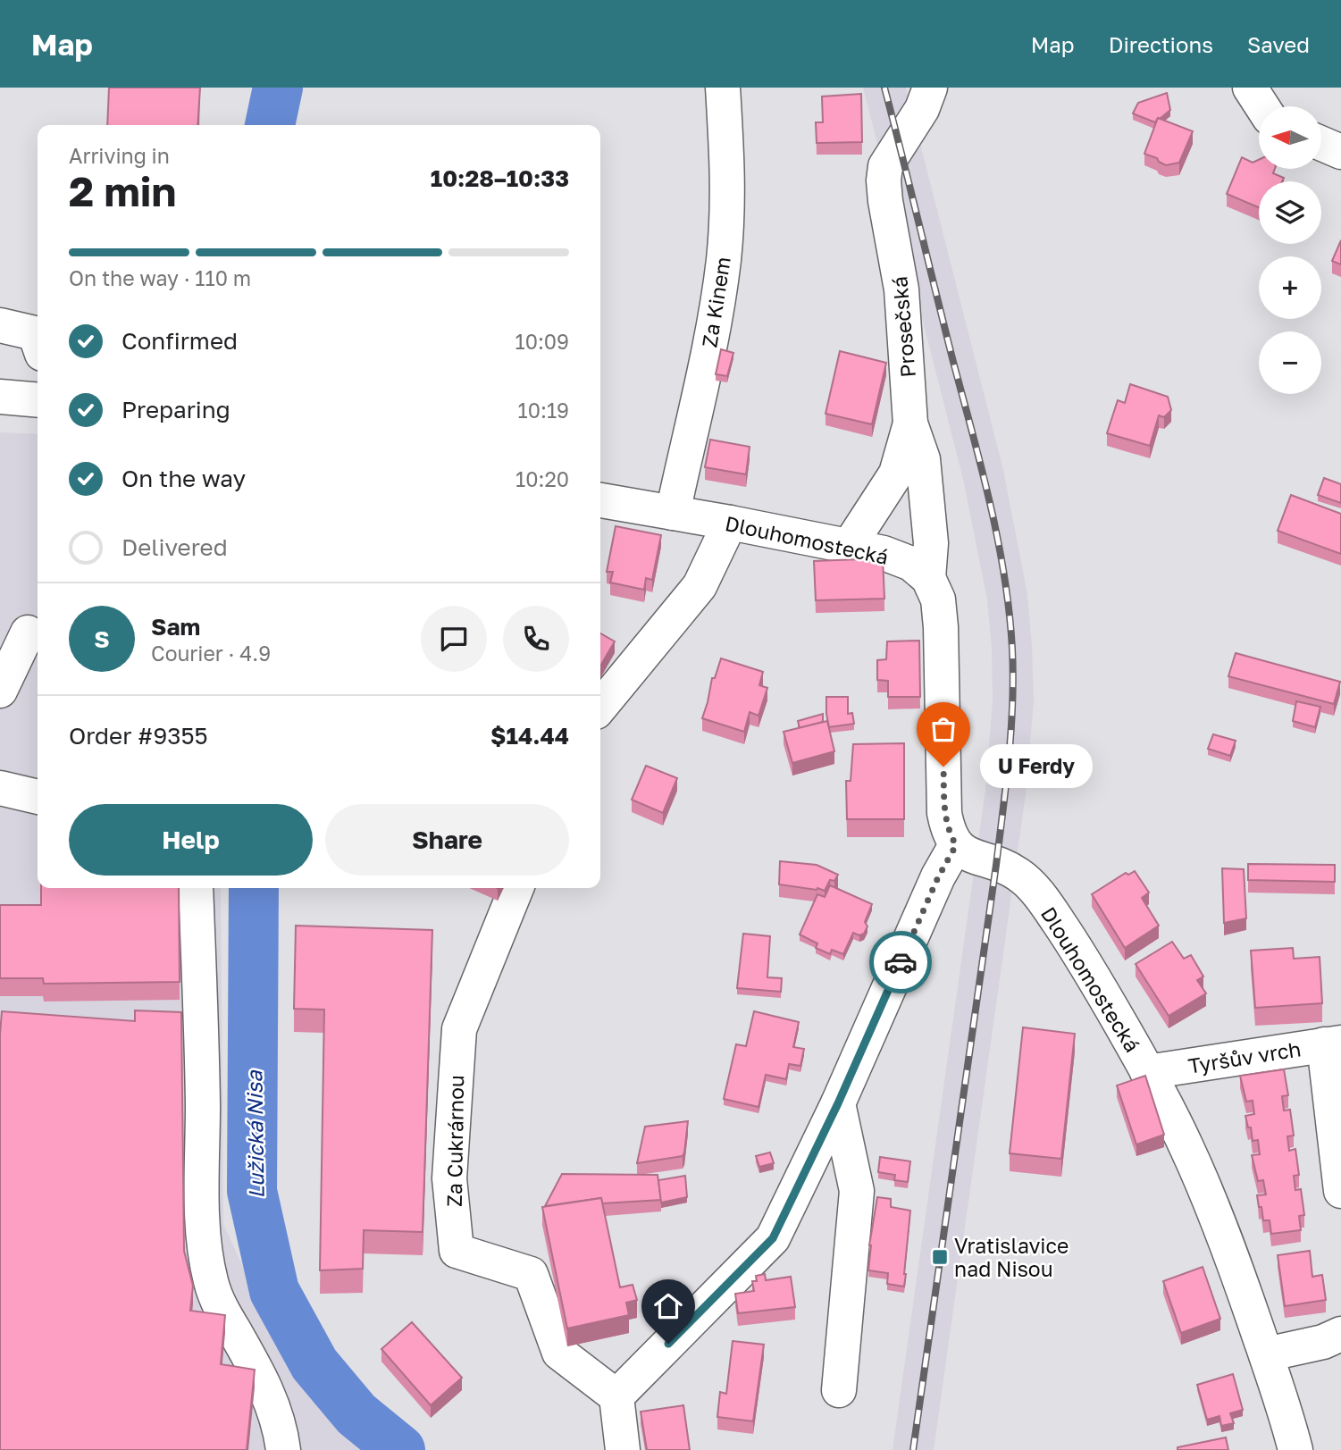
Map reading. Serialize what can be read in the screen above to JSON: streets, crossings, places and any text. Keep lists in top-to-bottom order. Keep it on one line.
{"streets":{"street":["Za Kinem","Prosečská","Dlouhomostecká","Tyršův vrch","Za Cukrárnou"]},"crossings":[["Za Kinem","Dlouhomostecká"],["Prosečská","Dlouhomostecká"],["Dlouhomostecká","Tyršův vrch"]],"water":["Lužická Nisa"],"places":{"other":["U Ferdy"],"transit":["Vratislavice nad Nisou"]},"north":"left","page":{"header":"Map","nav":["Map","Directions","Saved"],"map_buttons":["+","−"],"heading":["2 min","Arriving in","10:28–10:33"],"panel":["Sam","Courier · 4.9","Order #9355","$14.44"],"bar":"On the way · 110 m","list":[["Confirmed","10:09"],["Preparing","10:19"],["On the way","10:20"],"Delivered"],"round":"S","bubble":"U Ferdy","buttons":["Help","Share"]}}
